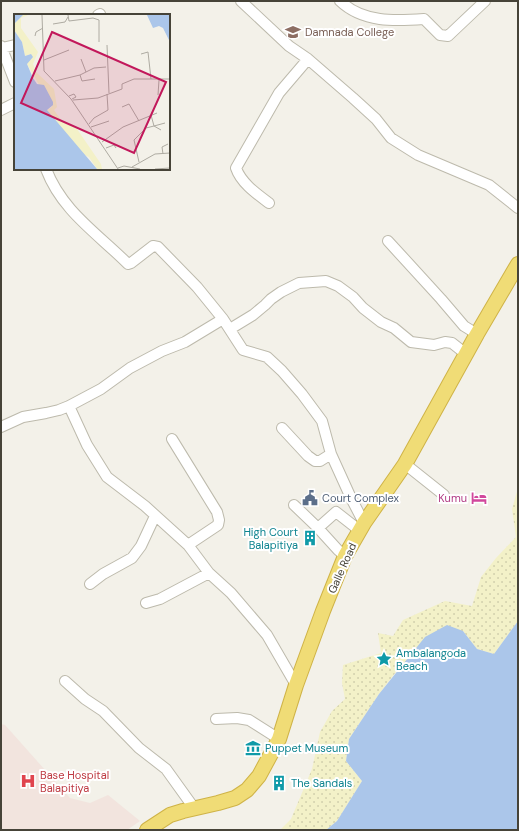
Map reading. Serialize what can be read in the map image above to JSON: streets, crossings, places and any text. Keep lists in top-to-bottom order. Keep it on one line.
{"streets":{"highway":["Galle Road"]},"places":{"school or university":["Damnada College"],"public building":["Court Complex"],"hotel":["Kumu"],"building":["High Court Balapitiya","The Sandals"],"place":["Ambalangoda Beach"],"museum":["Puppet Museum"],"hospital":["Base Hospital Balapitiya"]}}
